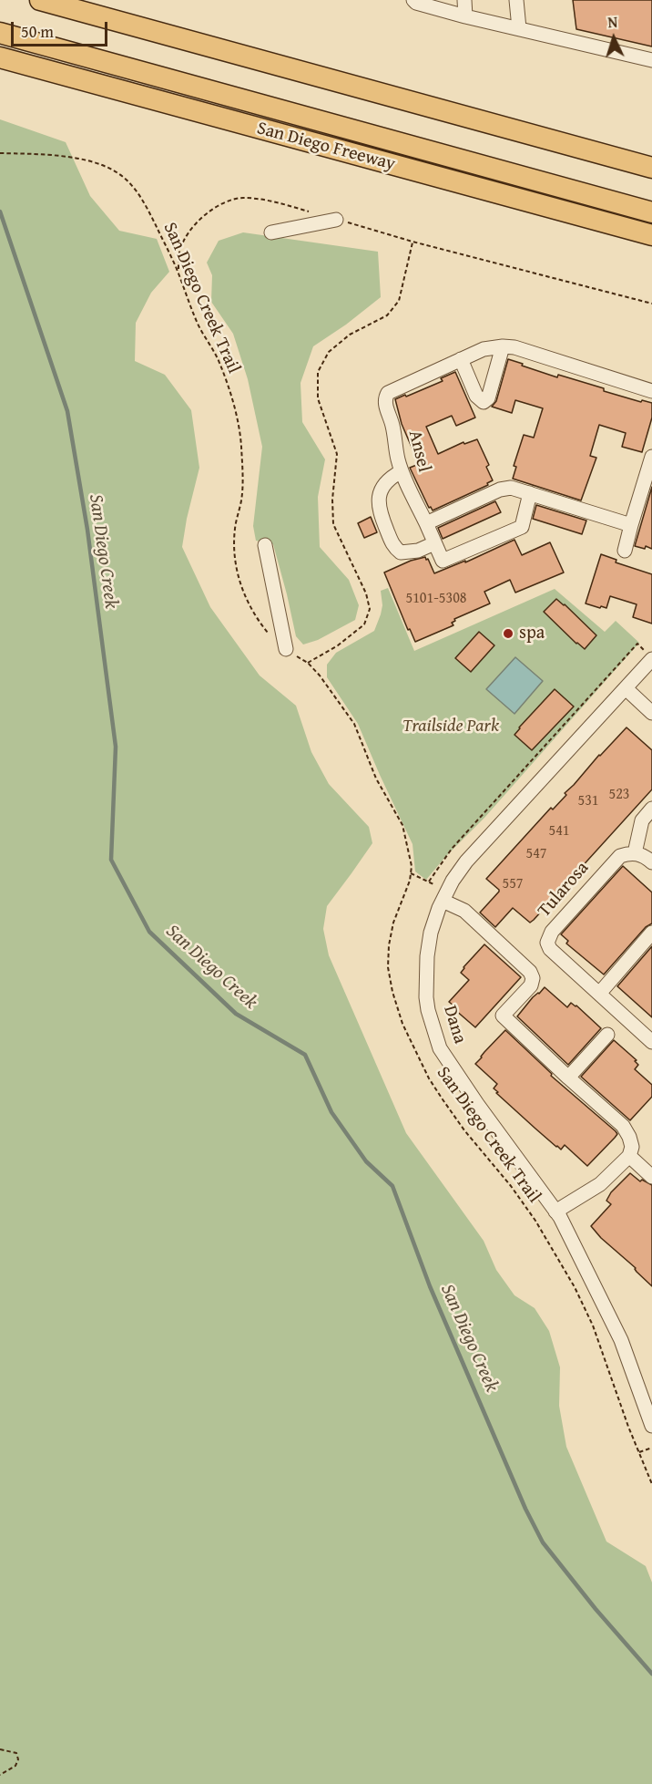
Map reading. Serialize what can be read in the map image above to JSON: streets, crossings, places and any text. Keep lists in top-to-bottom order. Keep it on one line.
{"streets":{"highway":["San Diego Freeway"],"street":["Ansel","Tularosa","Dana"],"path":["San Diego Creek Trail"]},"water":["San Diego Creek"],"parks":["Trailside Park"],"places":["spa"],"house_numbers":["5101-5308","523","531","541","547","557"],"scale_bar":"50 m","north":"top"}
